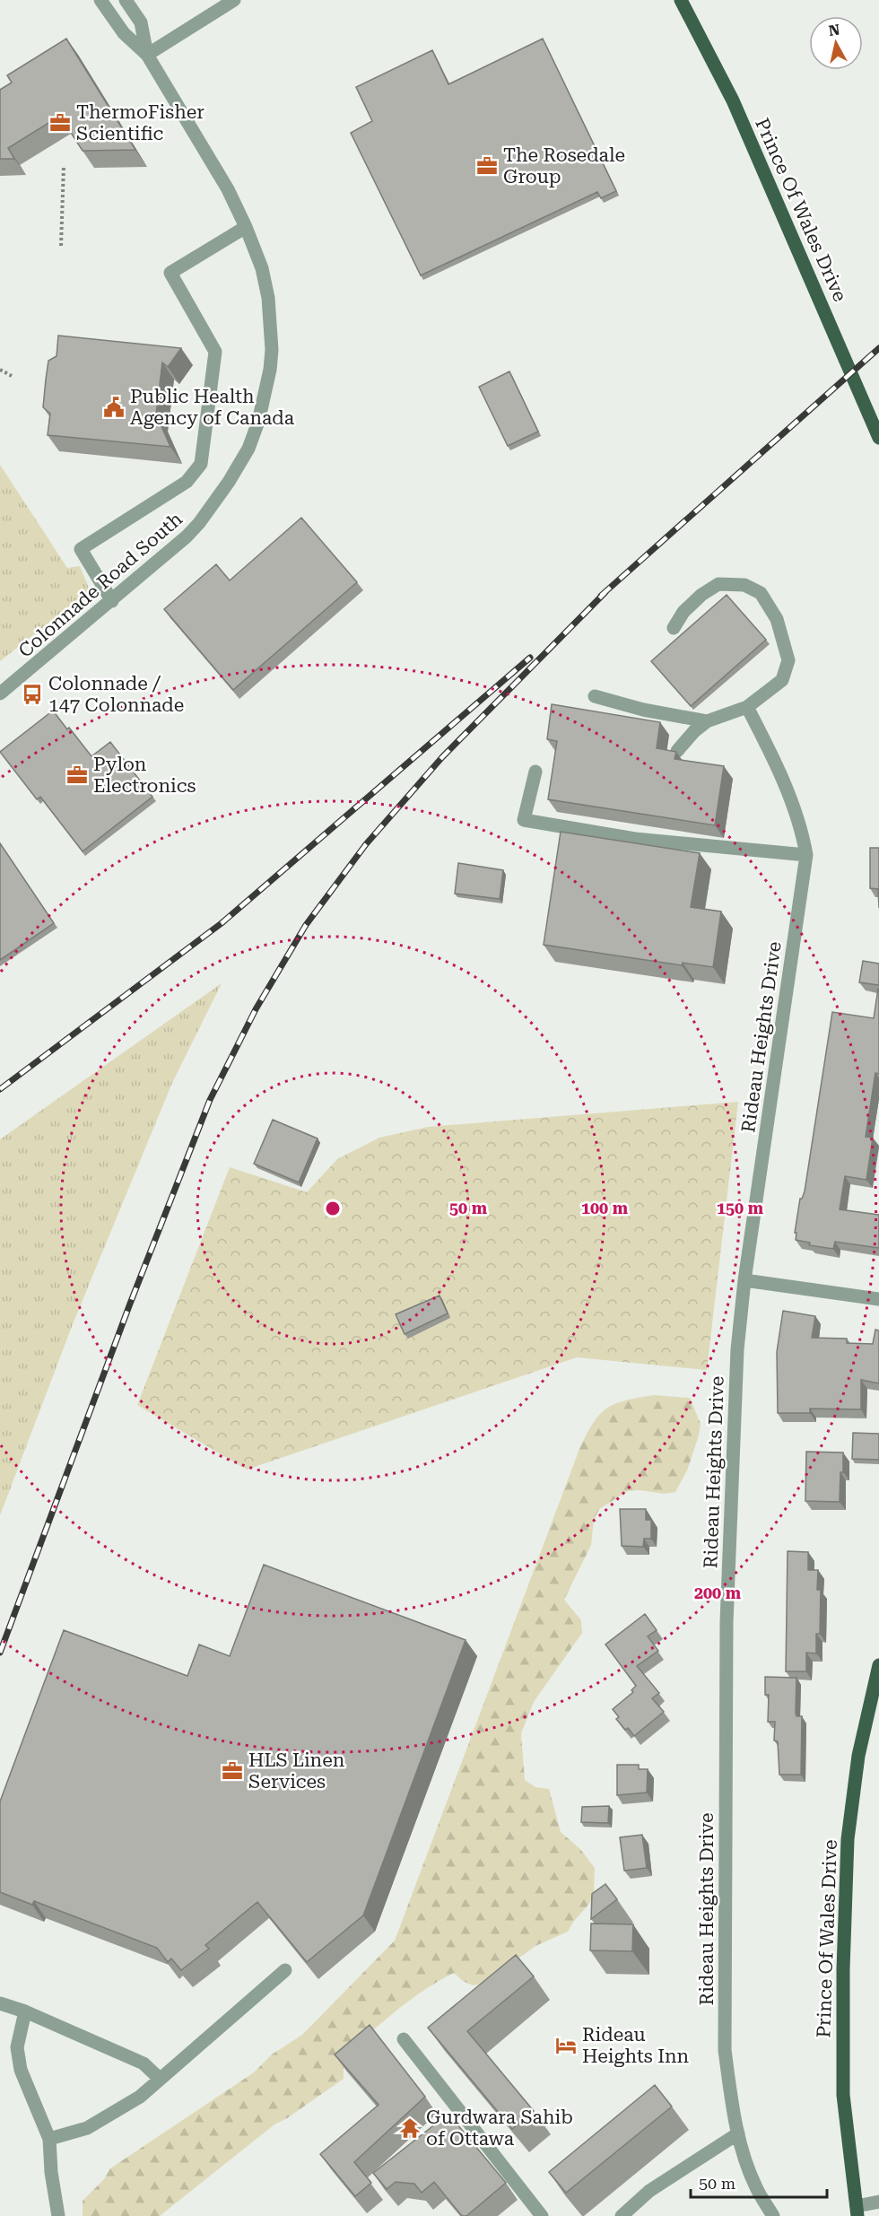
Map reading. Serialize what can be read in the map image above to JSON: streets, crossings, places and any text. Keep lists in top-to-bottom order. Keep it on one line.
{"streets":{"main road":["Prince Of Wales Drive"],"street":["Colonnade Road South","Rideau Heights Drive"]},"places":{"office":["ThermoFisher Scientific","The Rosedale Group","Pylon Electronics","HLS Linen Services"],"public building":["Public Health Agency of Canada"],"bus stop":["Colonnade / 147 Colonnade"],"hotel":["Rideau Heights Inn"],"temple":["Gurdwara Sahib of Ottawa"]},"scale_bar":"50 m","north":"top","rings":["50 m","100 m","150 m","200 m"]}
